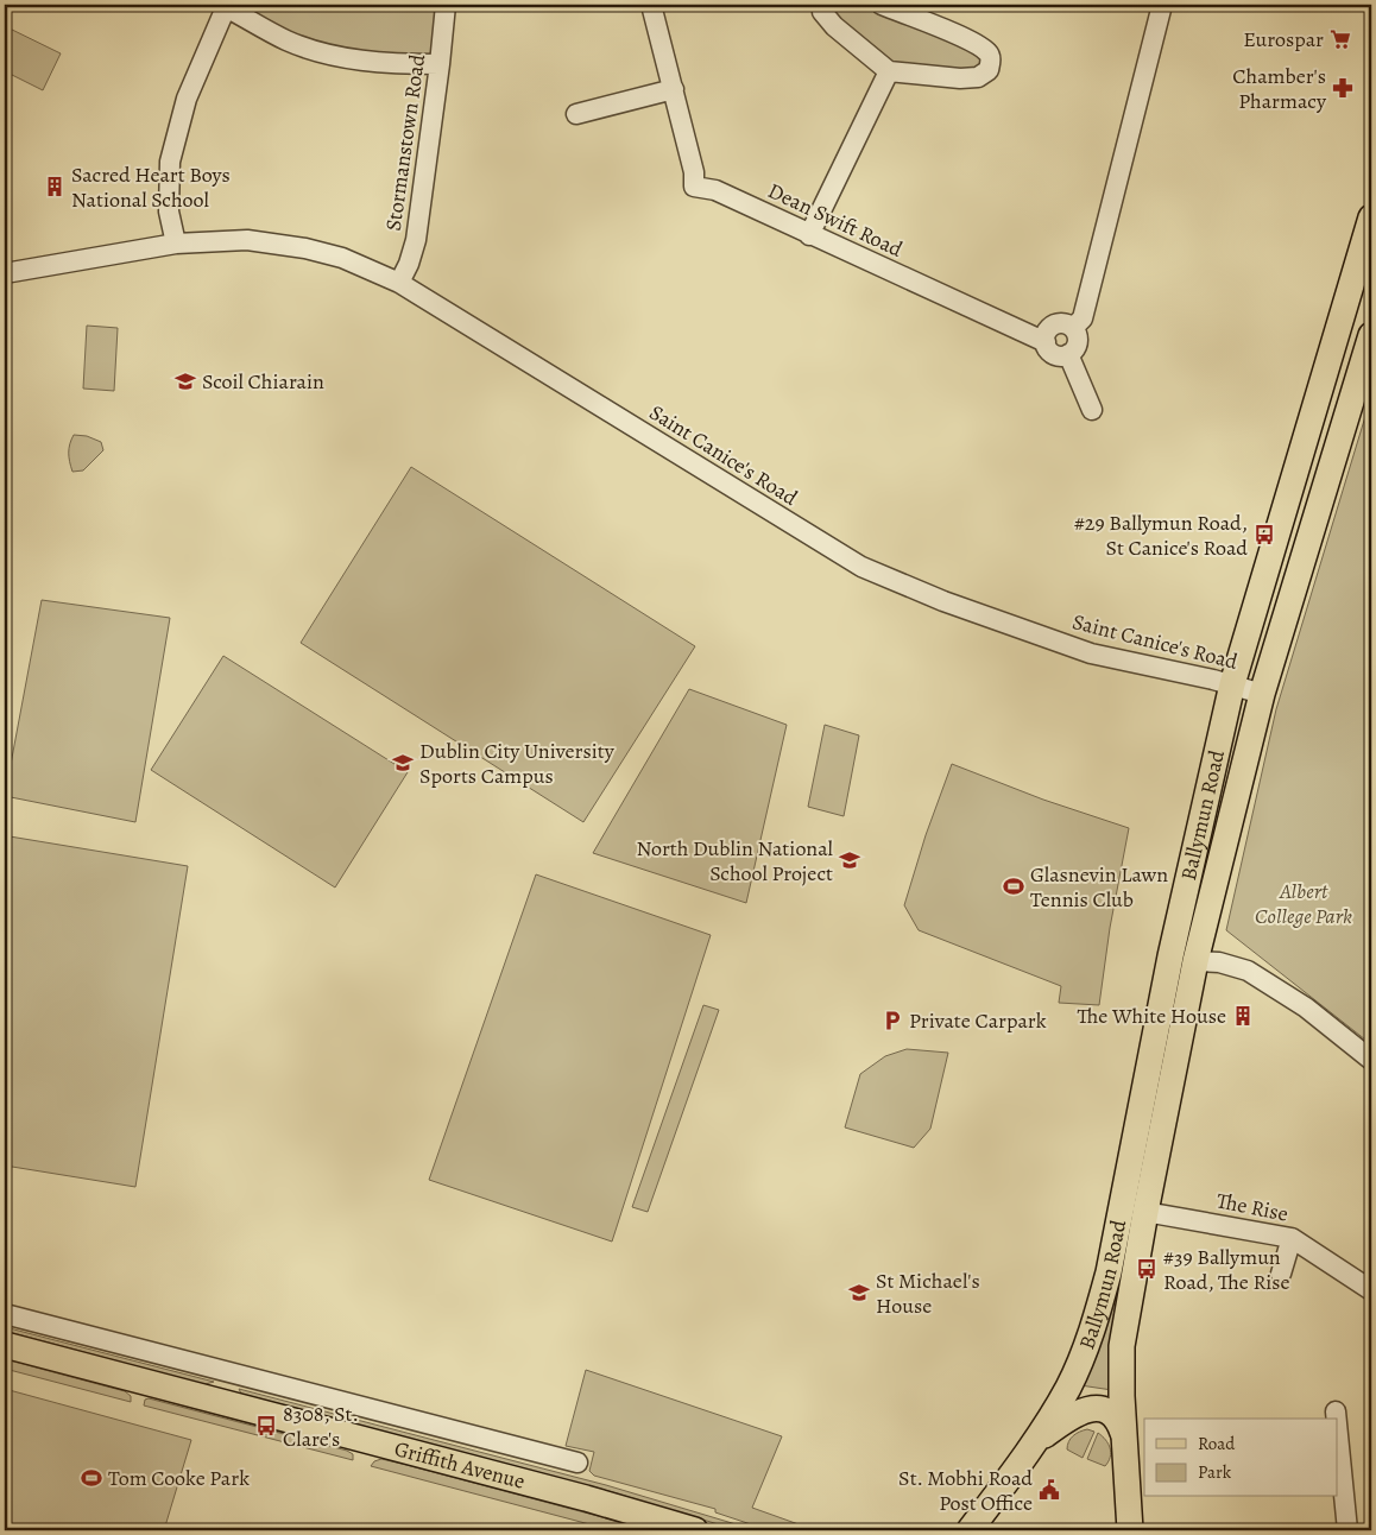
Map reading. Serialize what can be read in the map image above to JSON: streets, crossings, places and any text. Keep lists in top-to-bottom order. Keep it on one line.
{"streets":{"main road":["Ballymun Road","Griffith Avenue"],"street":["Stormanstown Road","Dean Swift Road","Saint Canice's Road","The Rise"]},"crossings":[["Stormanstown Road","Saint Canice's Road"],["Saint Canice's Road","Ballymun Road"],["Ballymun Road","The Rise"]],"parks":["Albert College Park"],"places":{"supermarket":["Eurospar"],"pharmacy":["Chamber's Pharmacy"],"building":["Sacred Heart Boys National School","The White House"],"school or university":["Scoil Chiarain","Dublin City University Sports Campus","North Dublin National School Project","St Michael's House"],"bus stop":["#29 Ballymun Road, St Canice's Road","#39 Ballymun Road, The Rise","8308, St. Clare's"],"sports":["Glasnevin Lawn Tennis Club","Tom Cooke Park"],"parking":["Private Carpark"],"public building":["St. Mobhi Road Post Office"]},"legend":["Road","Park"]}
